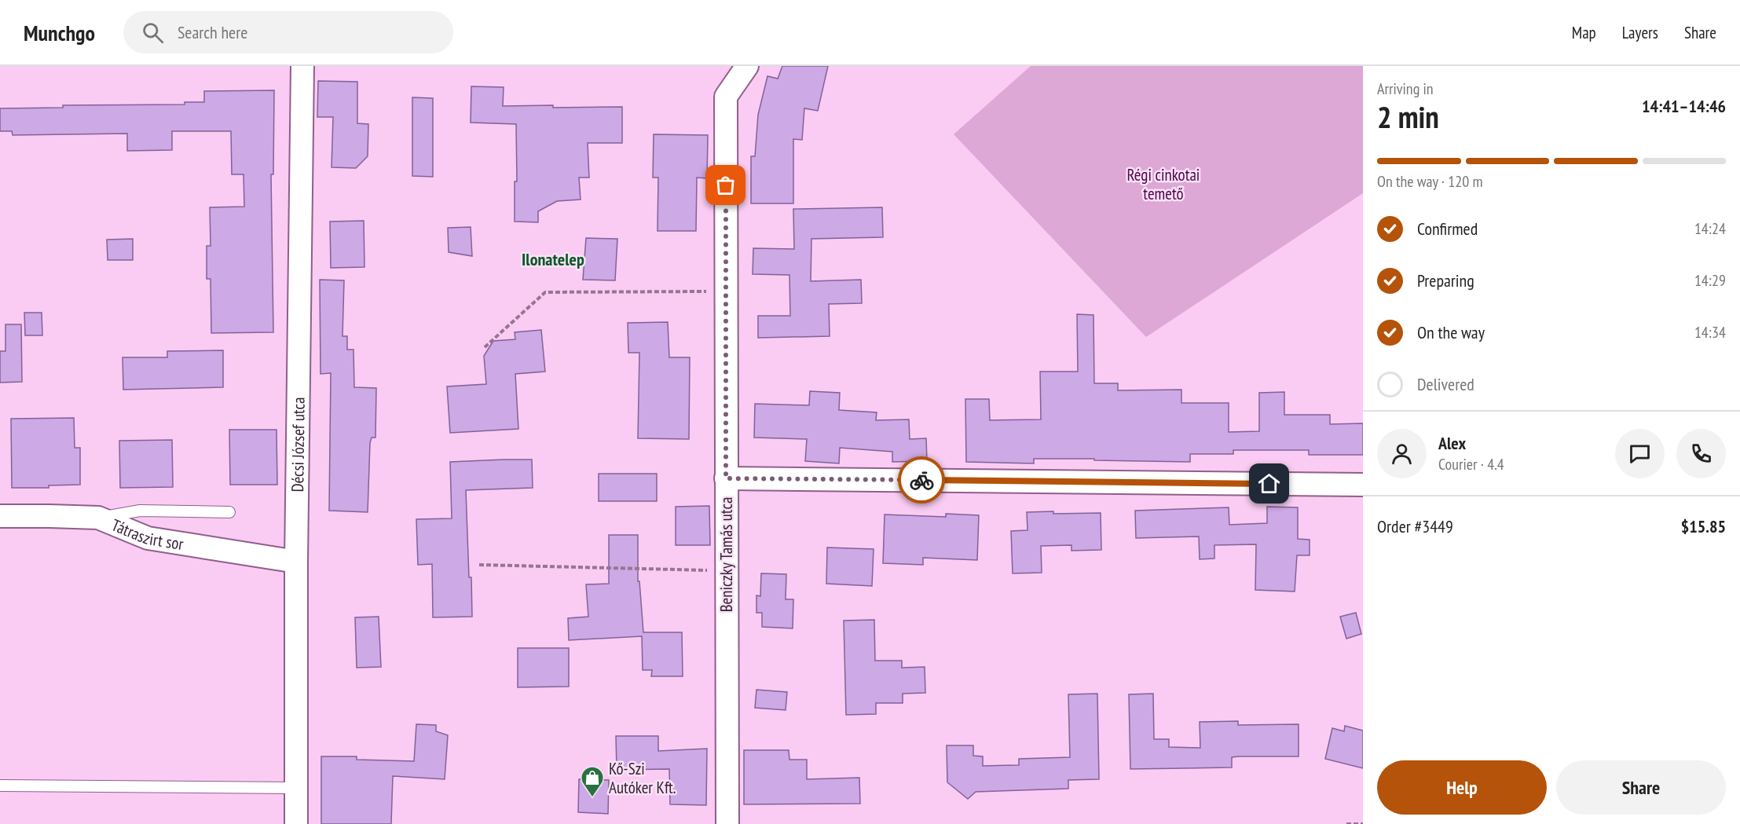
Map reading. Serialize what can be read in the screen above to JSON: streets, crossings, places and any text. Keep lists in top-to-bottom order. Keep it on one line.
{"streets":{"street":["Décsi József utca","Tátraszirt sor","Beniczky Tamás utca"]},"crossings":[["Décsi József utca","Tátraszirt sor"]],"districts":["Ilonatelep"],"parks":["Régi cinkotai temető"],"places":{"shop":["Kő-Szi Autóker Kft."]},"page":{"header":"Munchgo","search":"Search here","nav":["Map","Layers","Share"],"heading":["2 min","Arriving in","14:41–14:46"],"panel":["Alex","Courier · 4.4","Order #3449","$15.85"],"bar":"On the way · 120 m","list":[["Confirmed","14:24"],["Preparing","14:29"],["On the way","14:34"],"Delivered"],"buttons":["Help","Share"]}}
